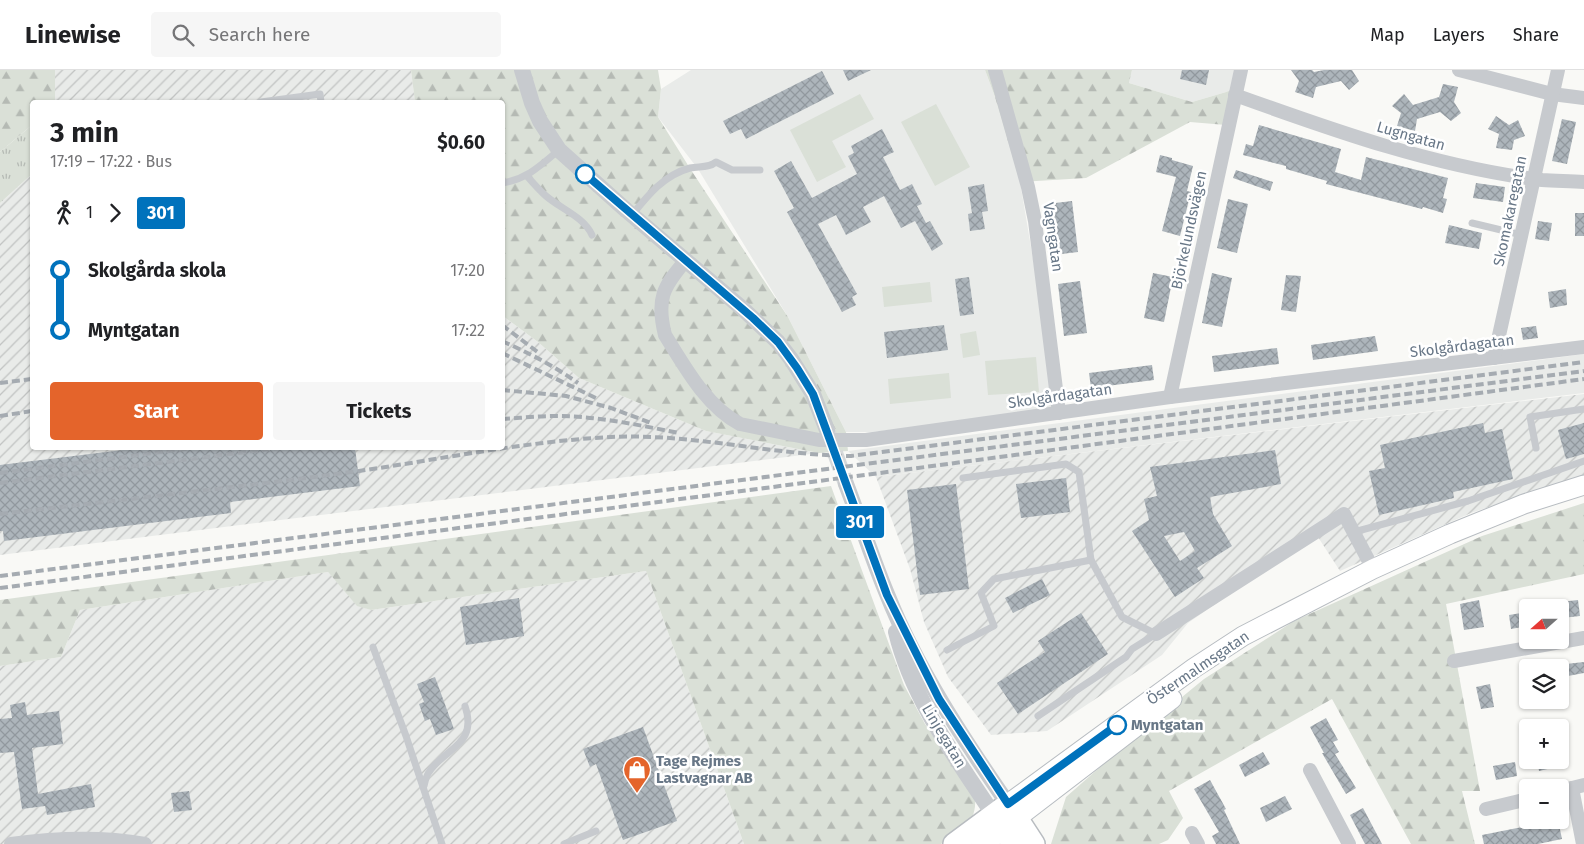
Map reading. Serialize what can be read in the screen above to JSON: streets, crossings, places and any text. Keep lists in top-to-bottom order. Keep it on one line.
{"streets":{"main road":["Östermalmsgatan"],"street":["Lugngatan","Skomakaregatan","Björkelundsvägen","Vagngatan","Skolgårdagatan","Linjegatan"]},"crossings":[["Lugngatan","Skomakaregatan"],["Lugngatan","Björkelundsvägen"],["Skomakaregatan","Skolgårdagatan"],["Björkelundsvägen","Skolgårdagatan"],["Vagngatan","Skolgårdagatan"],["Östermalmsgatan","Linjegatan"]],"places":{"other":["Myntgatan"],"shop":["Tage Rejmes Lastvagnar AB"]},"lines":["bus line 301"],"north":"left","page":{"header":"Linewise","search":"Search here","nav":["Map","Layers","Share"],"on_map":"301","heading":["3 min","17:19 – 17:22 · Bus","$0.60"],"legs":["1","301"],"list":[{"name":"Skolgårda skola","value":"17:20"},{"name":"Myntgatan","value":"17:22"}],"buttons":["Start","Tickets"],"map_buttons":["+","−"]}}
